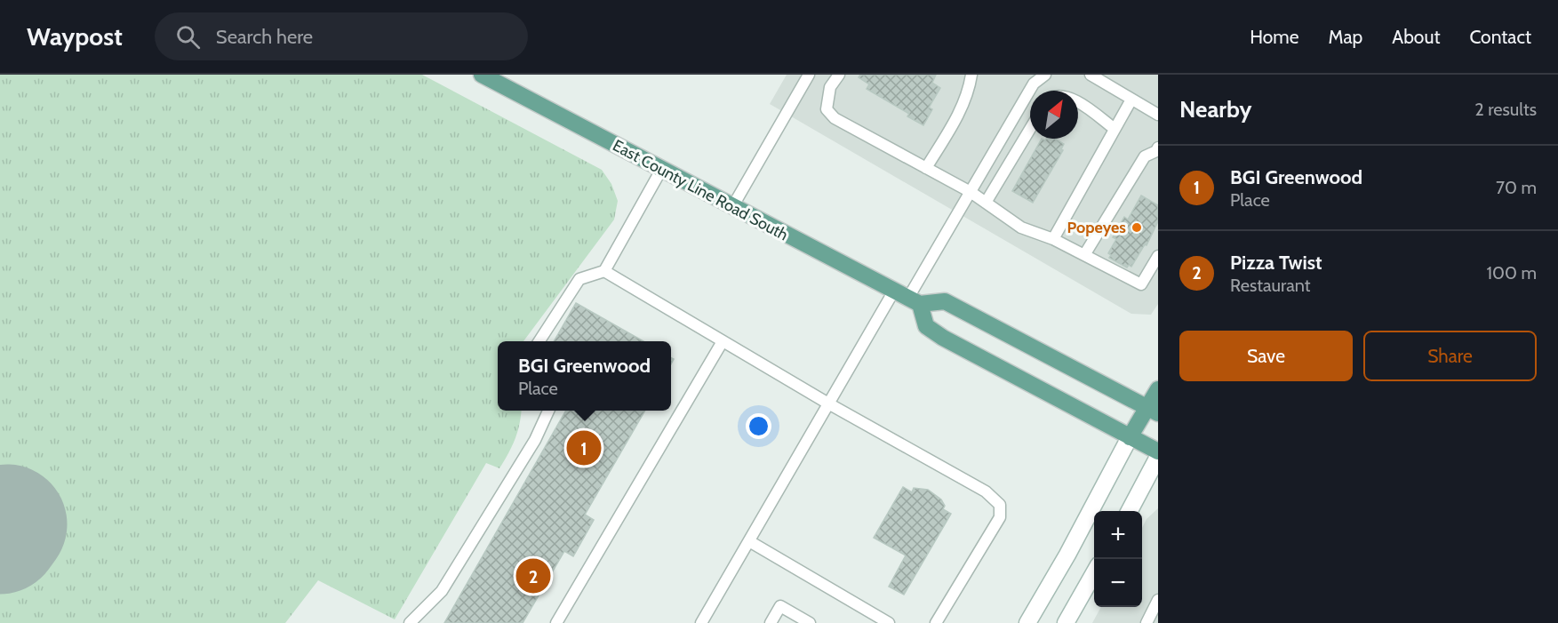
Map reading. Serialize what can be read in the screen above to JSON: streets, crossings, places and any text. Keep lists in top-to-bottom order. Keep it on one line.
{"streets":{"main road":["East County Line Road South"]},"places":["Popeyes"],"north":"top right","page":{"header":"Waypost","search":"Search here","nav":["Home","Map","About","Contact"],"heading":["Nearby","2 results"],"list":[{"mark":"1","name":"BGI Greenwood","note":"Place","value":"70 m"},{"mark":"2","name":"Pizza Twist","note":"Restaurant","value":"100 m"}],"buttons":["Save","Share"],"popup":["BGI Greenwood","Place"],"pins":["1","2"],"map_buttons":["+","−"]}}
